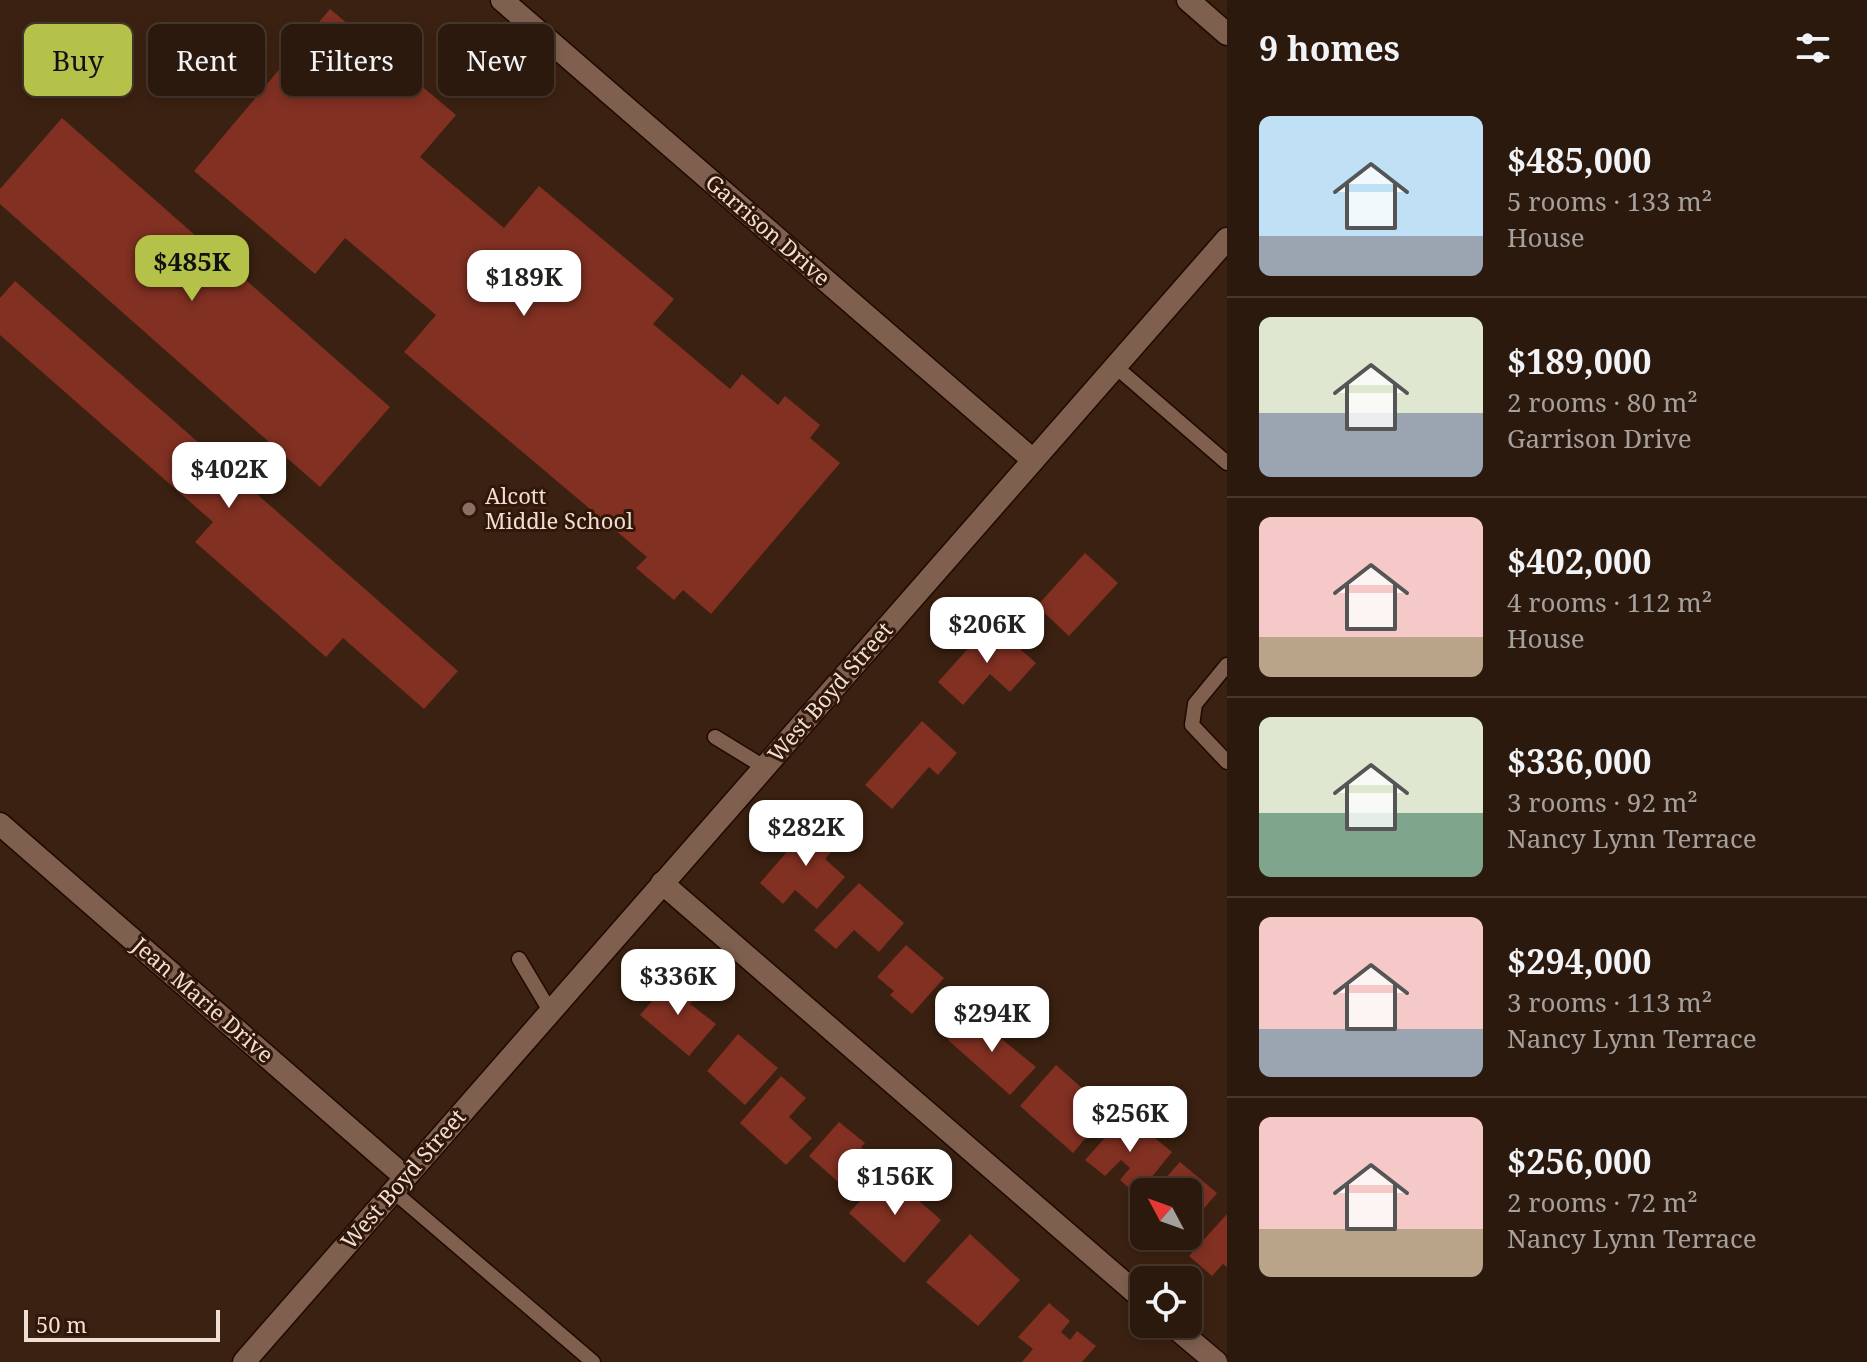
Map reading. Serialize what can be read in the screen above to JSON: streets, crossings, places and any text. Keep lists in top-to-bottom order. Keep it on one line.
{"streets":{"street":["Garrison Drive","West Boyd Street","Jean Marie Drive"]},"crossings":[["Garrison Drive","West Boyd Street"],["West Boyd Street","Jean Marie Drive"]],"places":["Alcott Middle School"],"scale_bar":"50 m","north":"top left","page":{"heading":"9 homes","chip":["Buy","Rent","Filters","New"],"list":[{"name":"$485,000","note":"5 rooms · 133 m² · House"},{"name":"$189,000","note":"2 rooms · 80 m² · Garrison Drive"},{"name":"$402,000","note":"4 rooms · 112 m² · House"},{"name":"$336,000","note":"3 rooms · 92 m² · Nancy Lynn Terrace"},{"name":"$294,000","note":"3 rooms · 113 m² · Nancy Lynn Terrace"},{"name":"$256,000","note":"2 rooms · 72 m² · Nancy Lynn Terrace"}],"price":["$485K","$189K","$402K","$206K","$282K","$336K","$294K","$256K","$156K"],"scale":"50 m"}}
